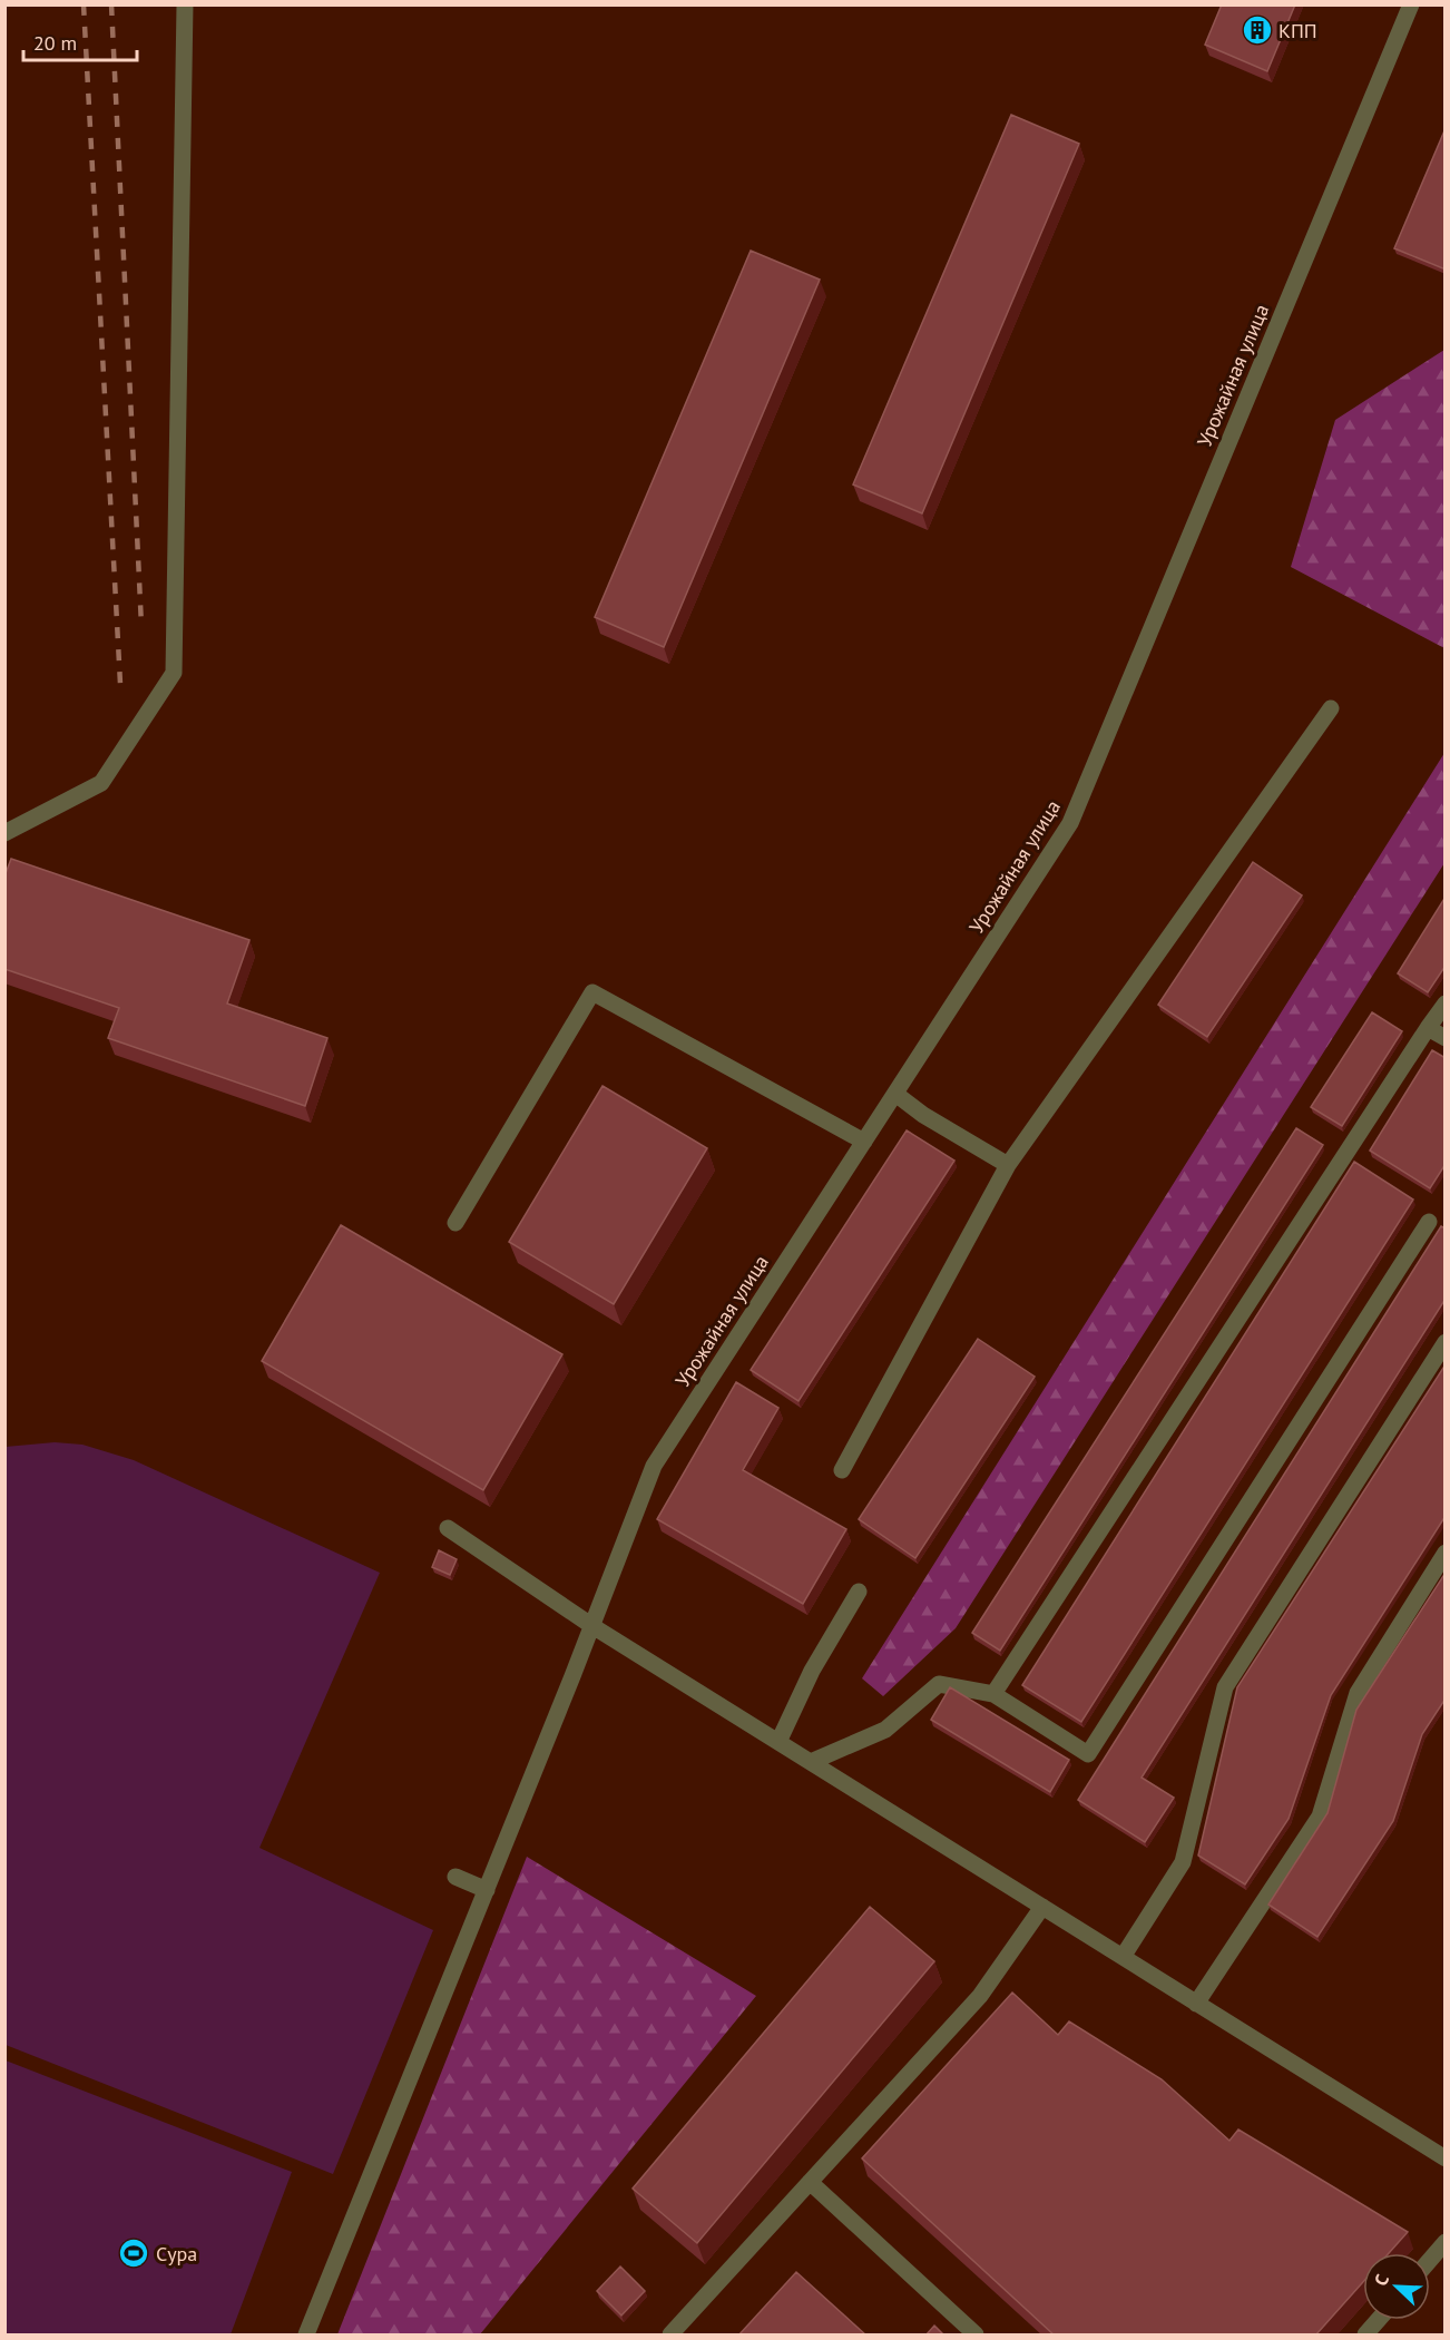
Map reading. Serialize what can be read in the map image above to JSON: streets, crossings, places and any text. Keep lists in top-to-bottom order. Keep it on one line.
{"streets":{"street":["Урожайная улица"]},"places":{"building":["КПП"],"sports":["Сура"]},"scale_bar":"20 m","north":"top left"}
